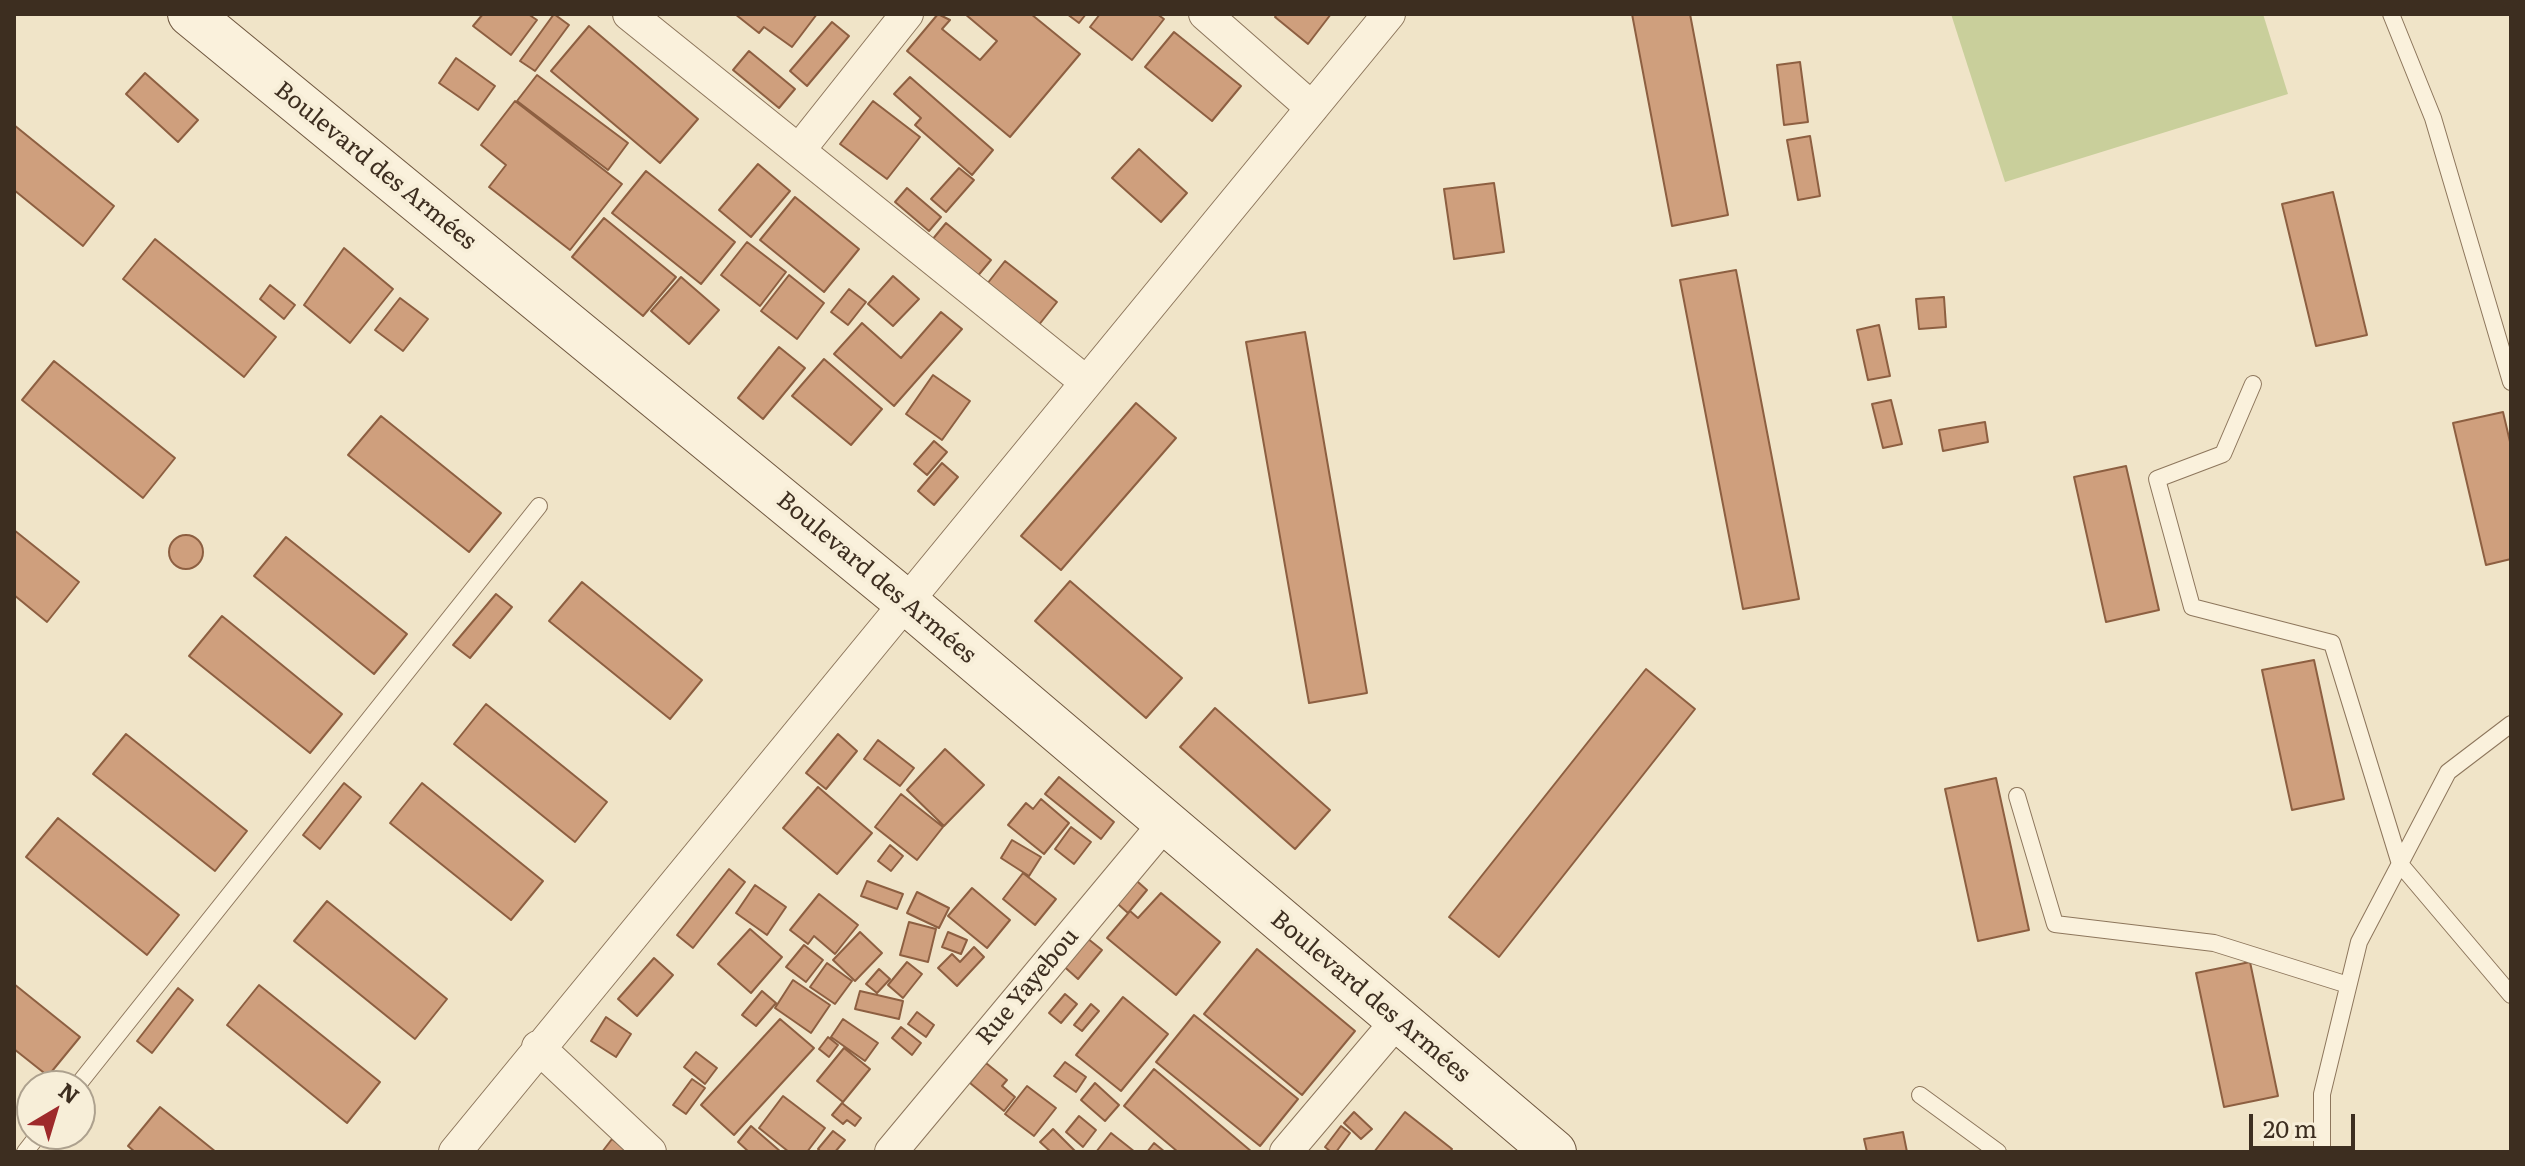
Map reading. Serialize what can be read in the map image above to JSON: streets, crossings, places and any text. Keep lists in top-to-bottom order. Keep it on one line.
{"streets":{"street":["Boulevard des Armées","Rue Yayebou"]},"crossings":[["Boulevard des Armées","Rue Yayebou"]],"scale_bar":"20 m","north":"top right"}
